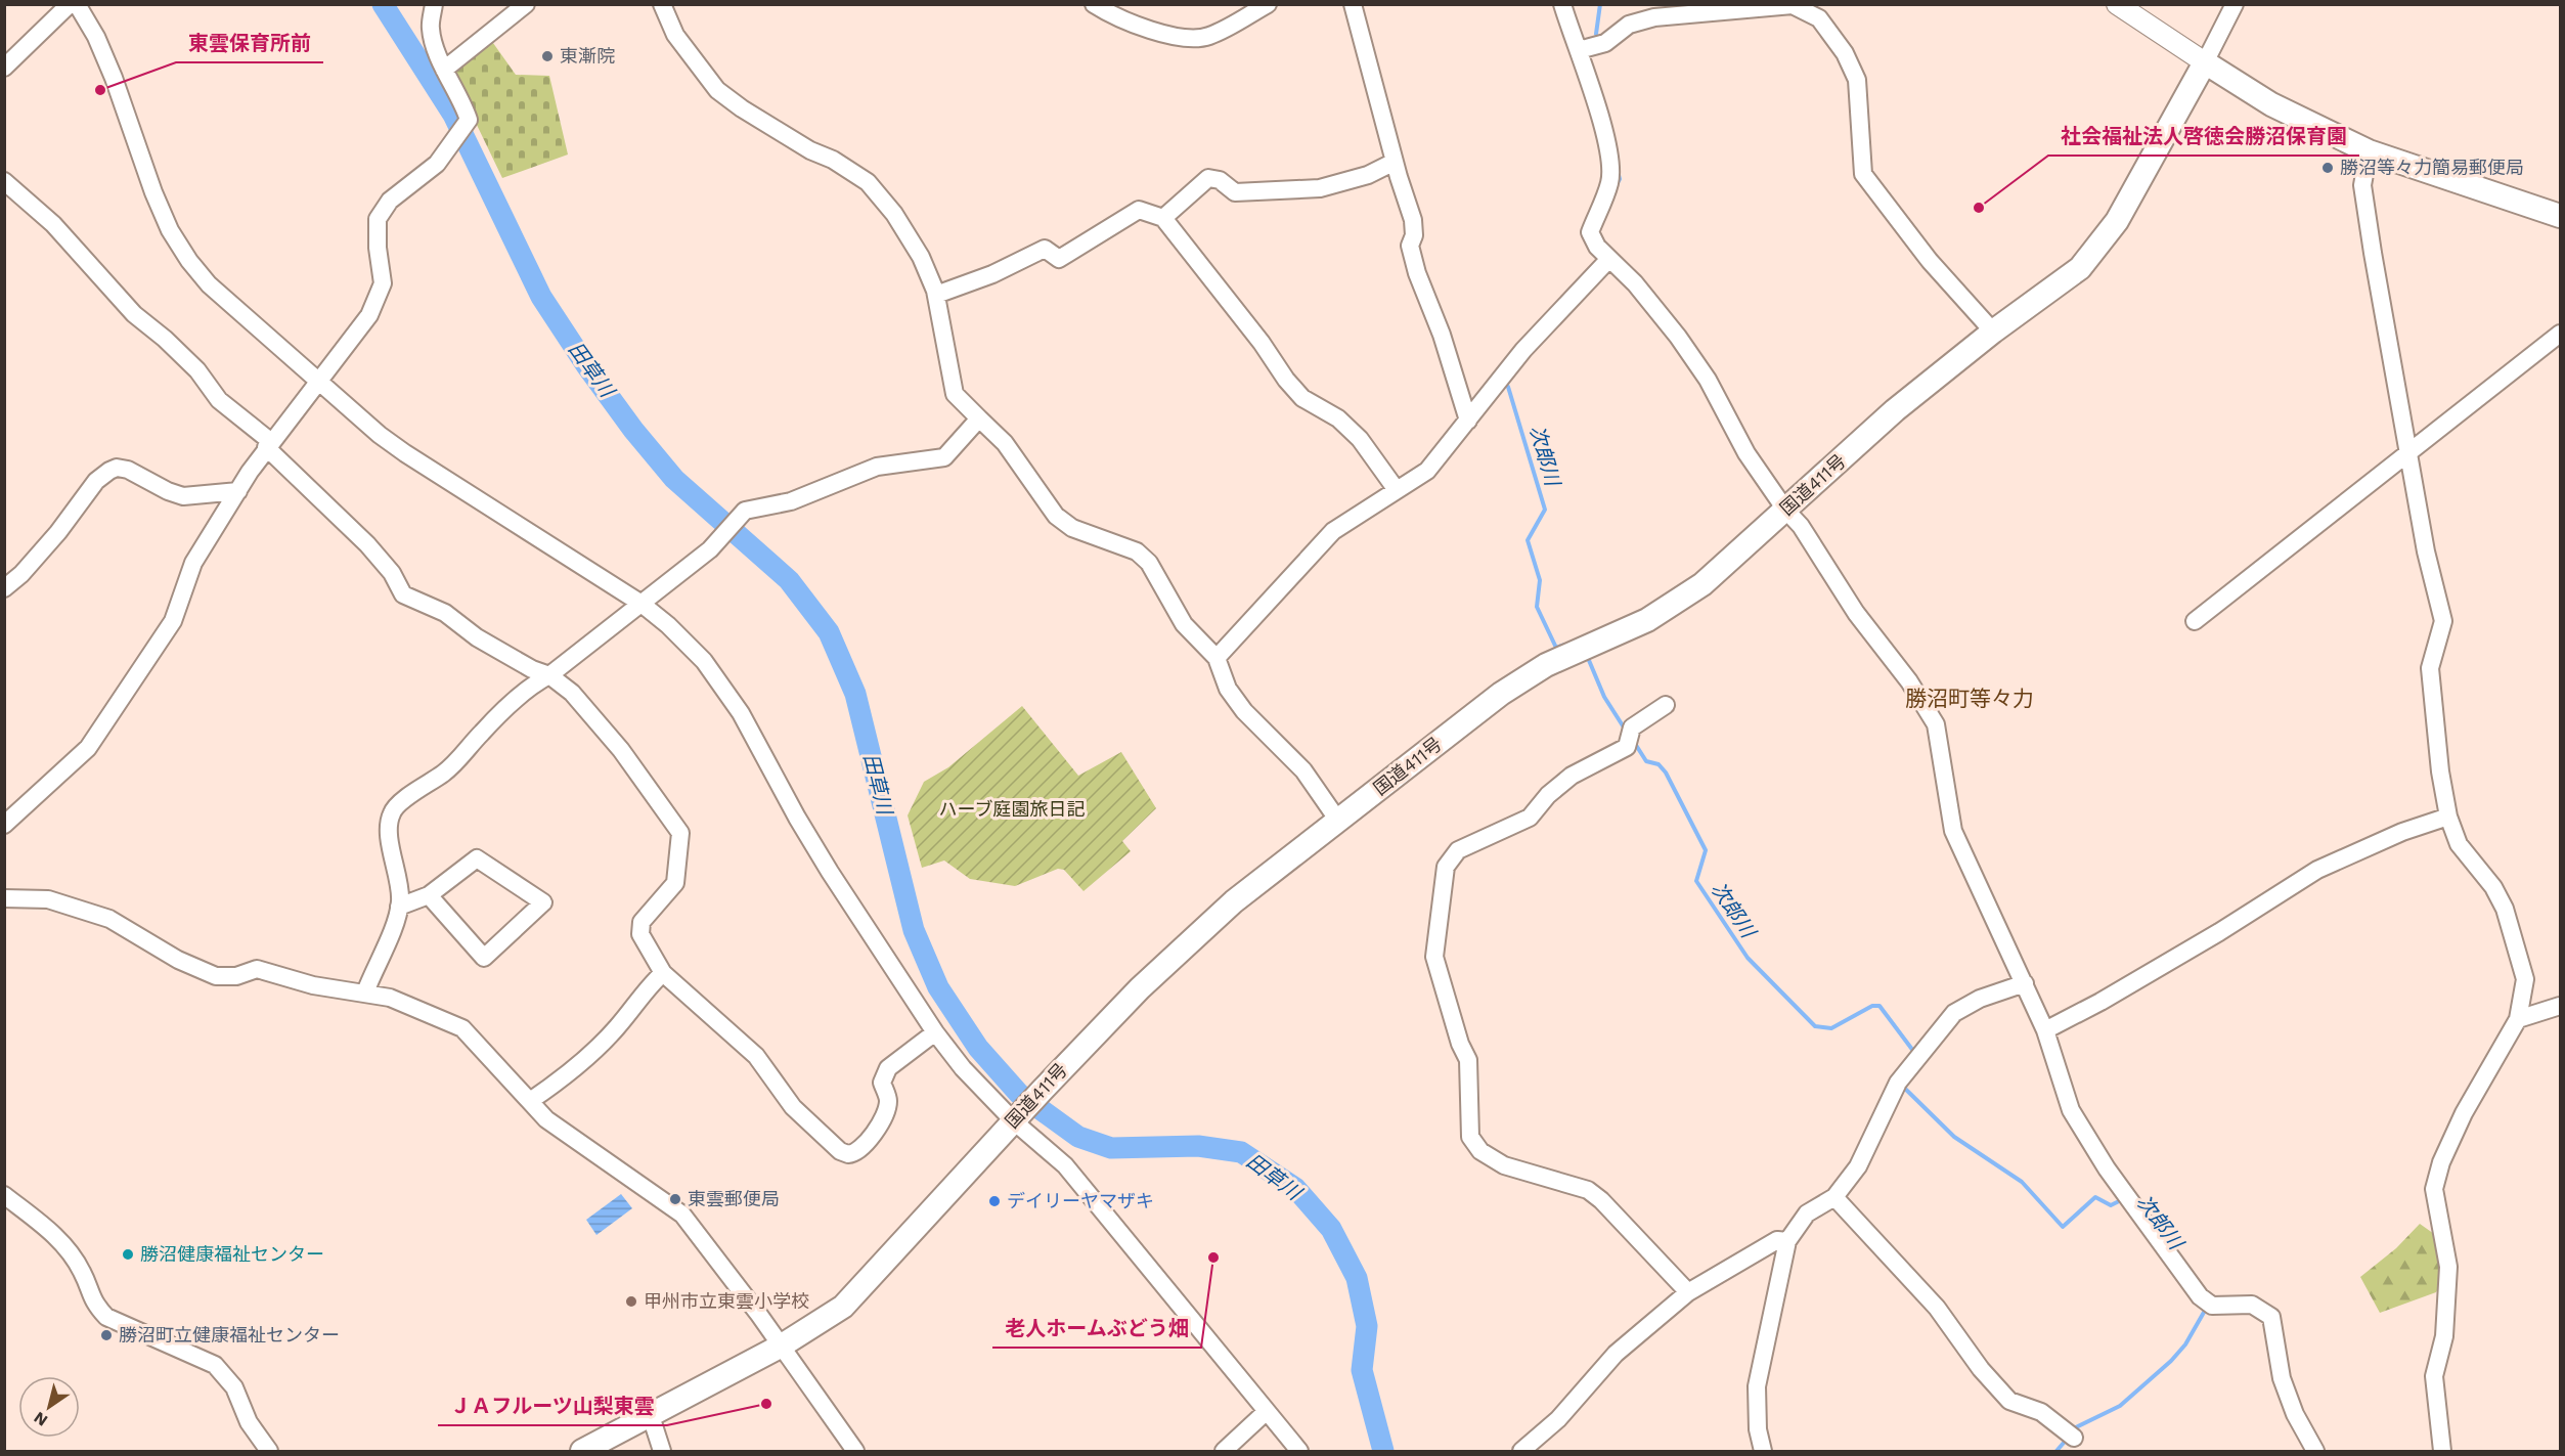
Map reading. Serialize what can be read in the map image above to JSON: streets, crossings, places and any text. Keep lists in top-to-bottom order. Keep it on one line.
{"streets":{"highway":["国道411号"]},"districts":["勝沼町等々力"],"water":["田草川","次郎川"],"parks":["ハーブ庭園旅日記"],"places":["東漸院","東雲保育所前","勝沼等々力簡易郵便局","社会福祉法人啓徳会勝沼保育園","東雲郵便局","デイリーヤマザキ","勝沼健康福祉センター","老人ホームぶどう畑","甲州市立東雲小学校","勝沼町立健康福祉センター","ＪＡフルーツ山梨東雲"],"north":"bottom left"}
